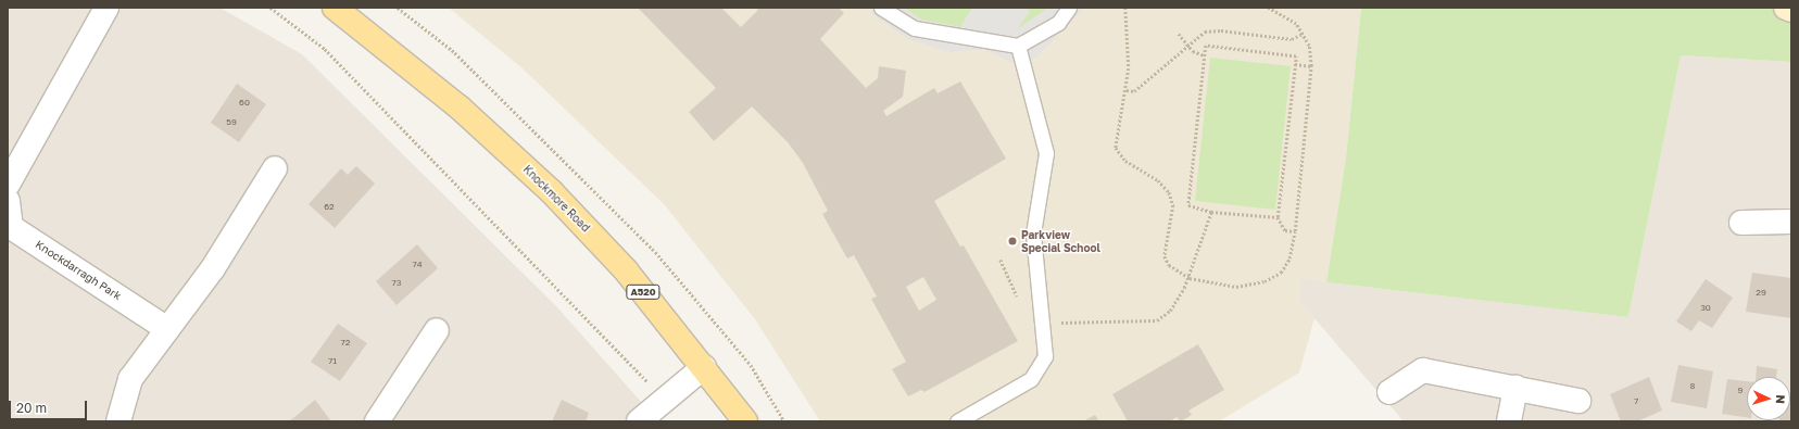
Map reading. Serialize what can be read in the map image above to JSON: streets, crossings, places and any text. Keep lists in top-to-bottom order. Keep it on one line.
{"streets":{"main road":["Knockmore Road","A520"],"street":["Knockdarragh Park"]},"places":["Parkview Special School"],"house_numbers":["60","59","62","74","73","29","30","72","71","8","9","7"],"scale_bar":"20 m","north":"right"}
